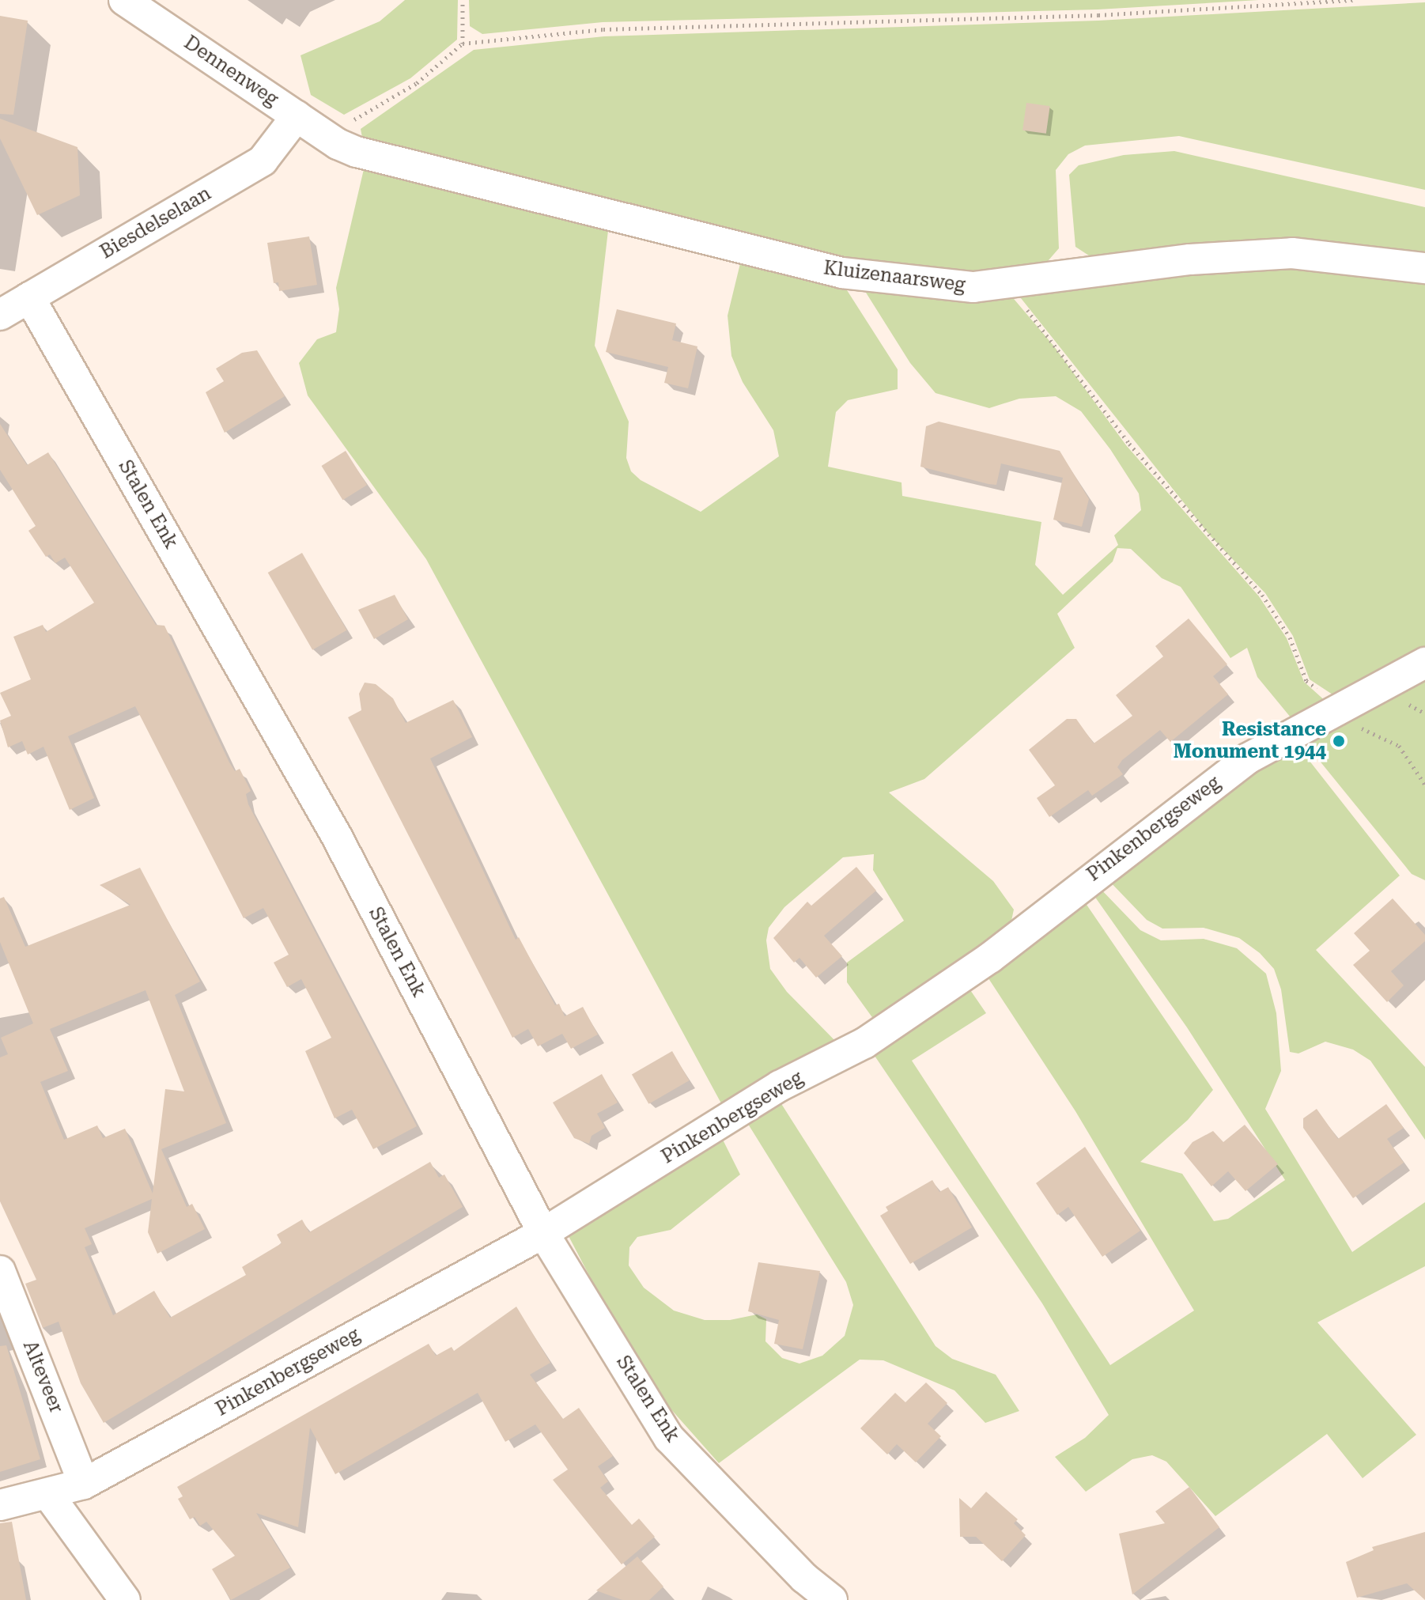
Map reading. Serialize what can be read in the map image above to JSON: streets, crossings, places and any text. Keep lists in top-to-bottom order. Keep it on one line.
{"streets":{"street":["Dennenweg","Biesdelselaan","Kluizenaarsweg","Stalen Enk","Pinkenbergseweg","Alteveer"]},"crossings":[["Dennenweg","Biesdelselaan"],["Dennenweg","Kluizenaarsweg"],["Biesdelselaan","Stalen Enk"],["Stalen Enk","Pinkenbergseweg"],["Pinkenbergseweg","Alteveer"]],"places":["Resistance Monument 1944"]}
